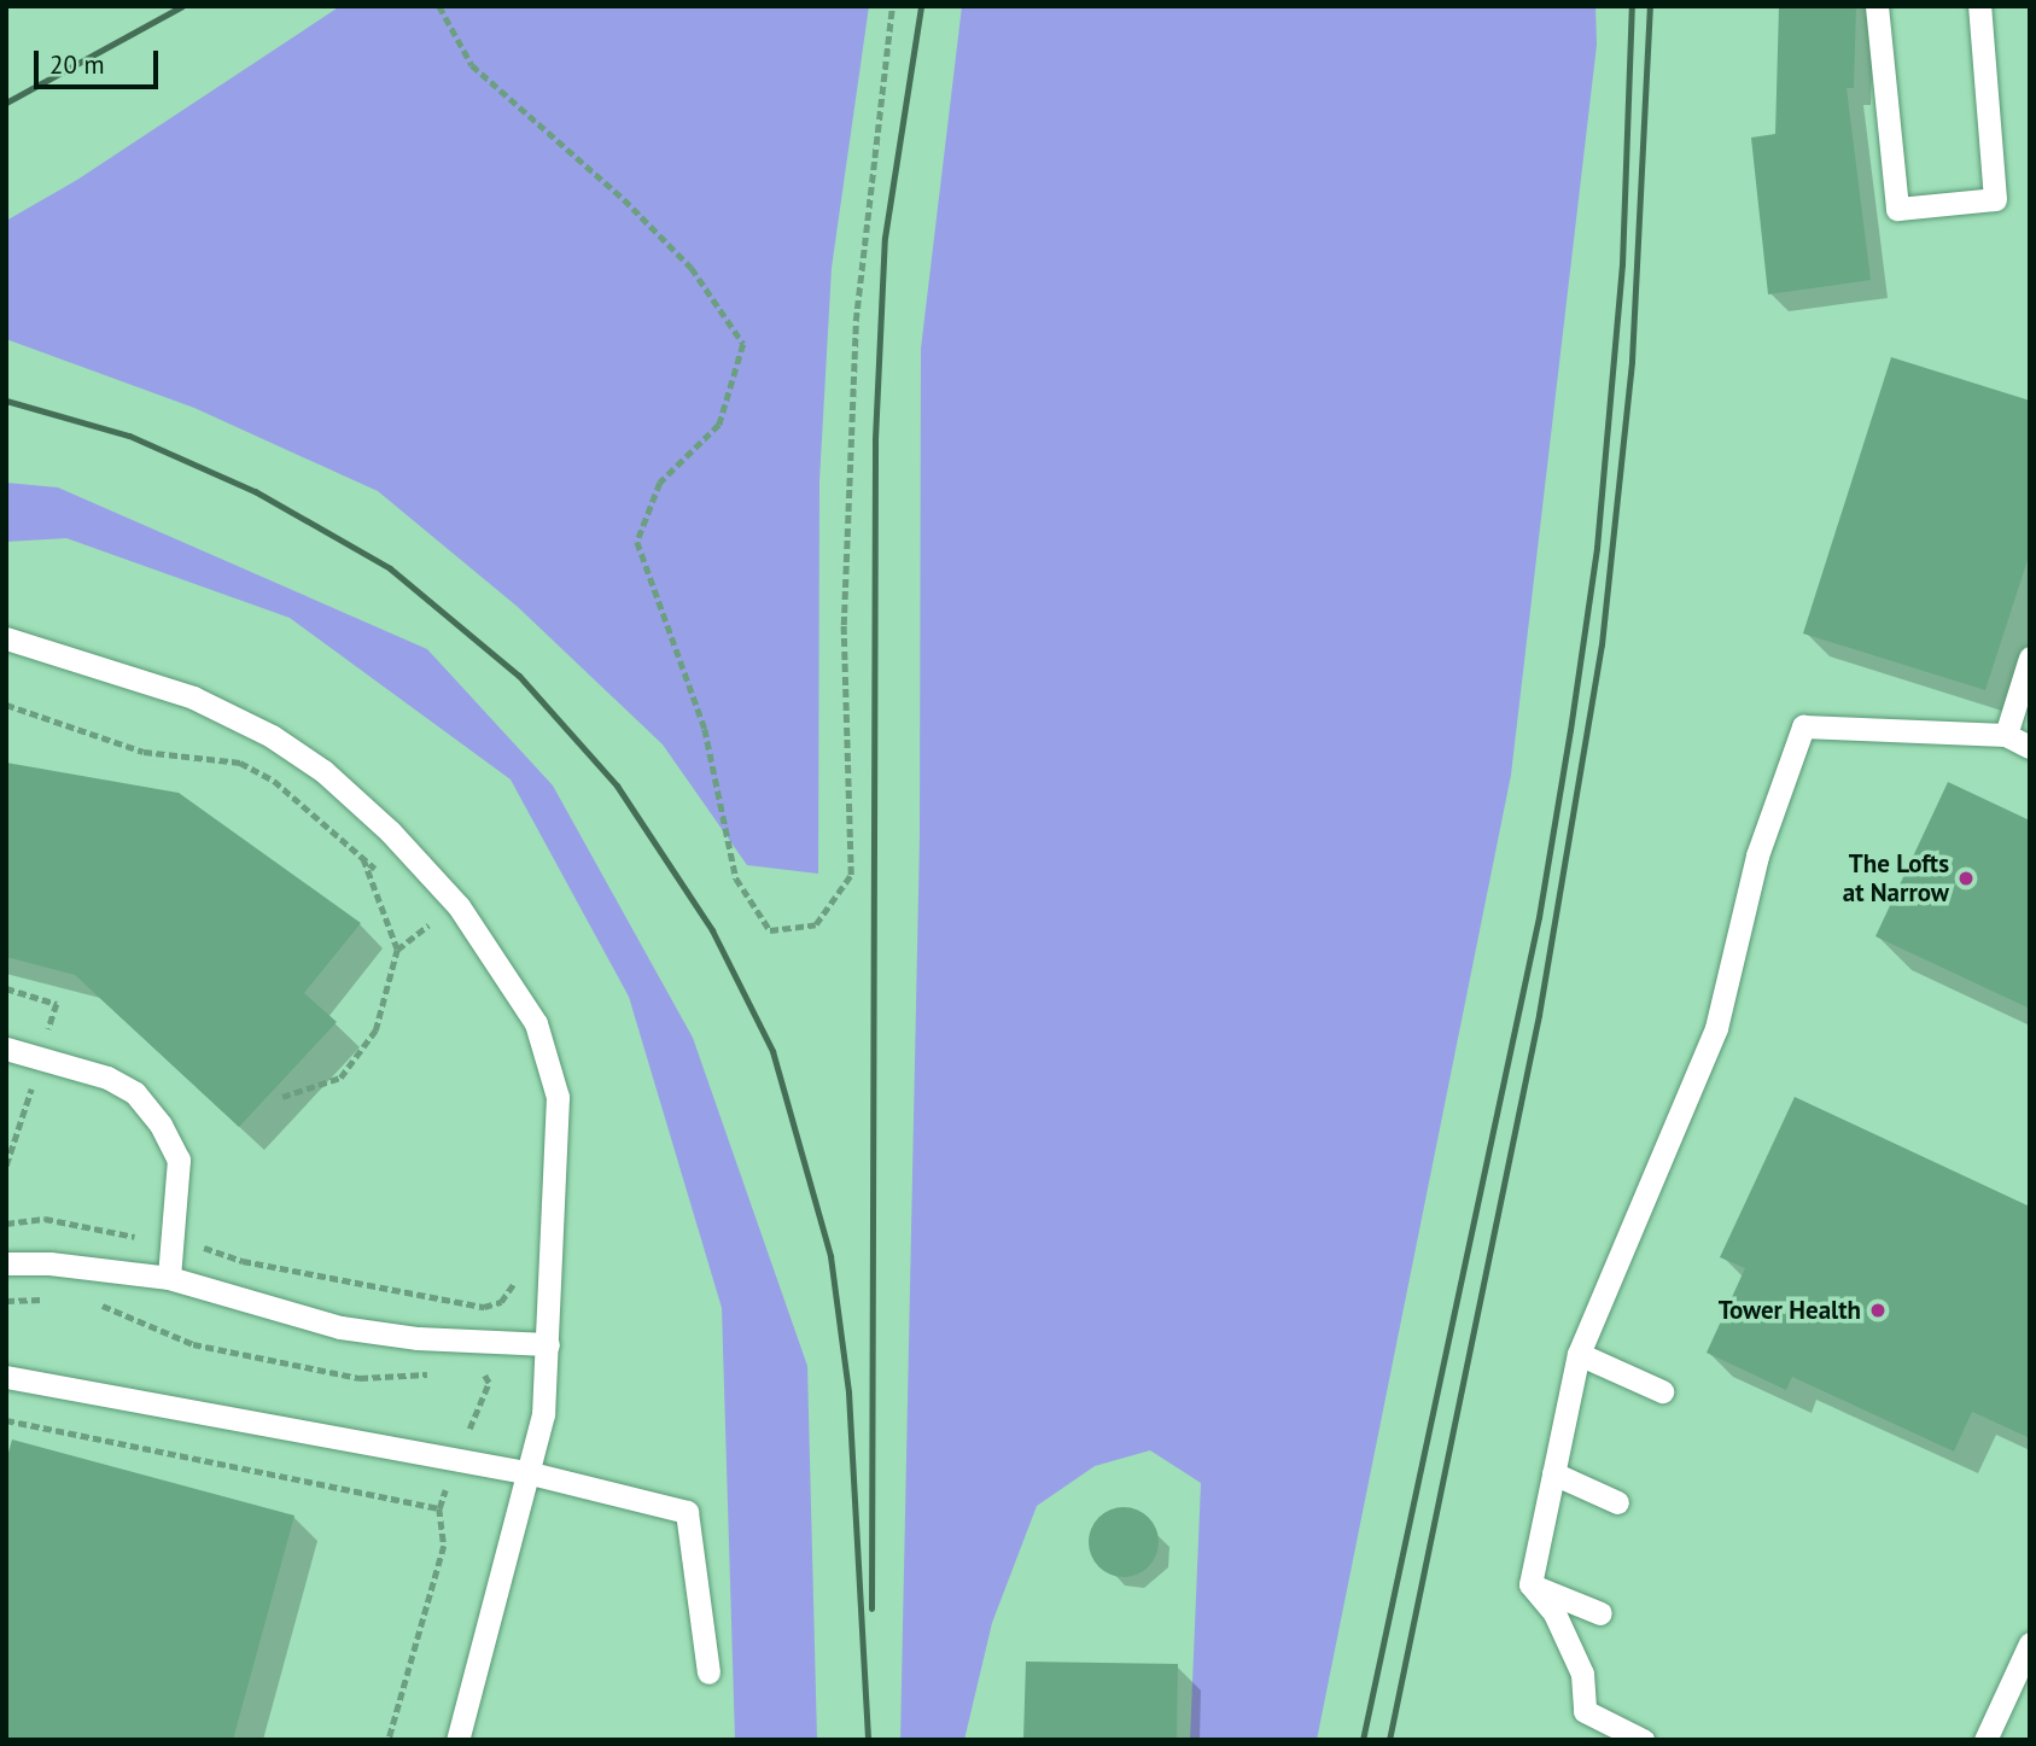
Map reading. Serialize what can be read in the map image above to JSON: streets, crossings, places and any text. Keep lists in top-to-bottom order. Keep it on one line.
{"places":["The Lofts at Narrow","Tower Health"],"scale_bar":"20 m"}
